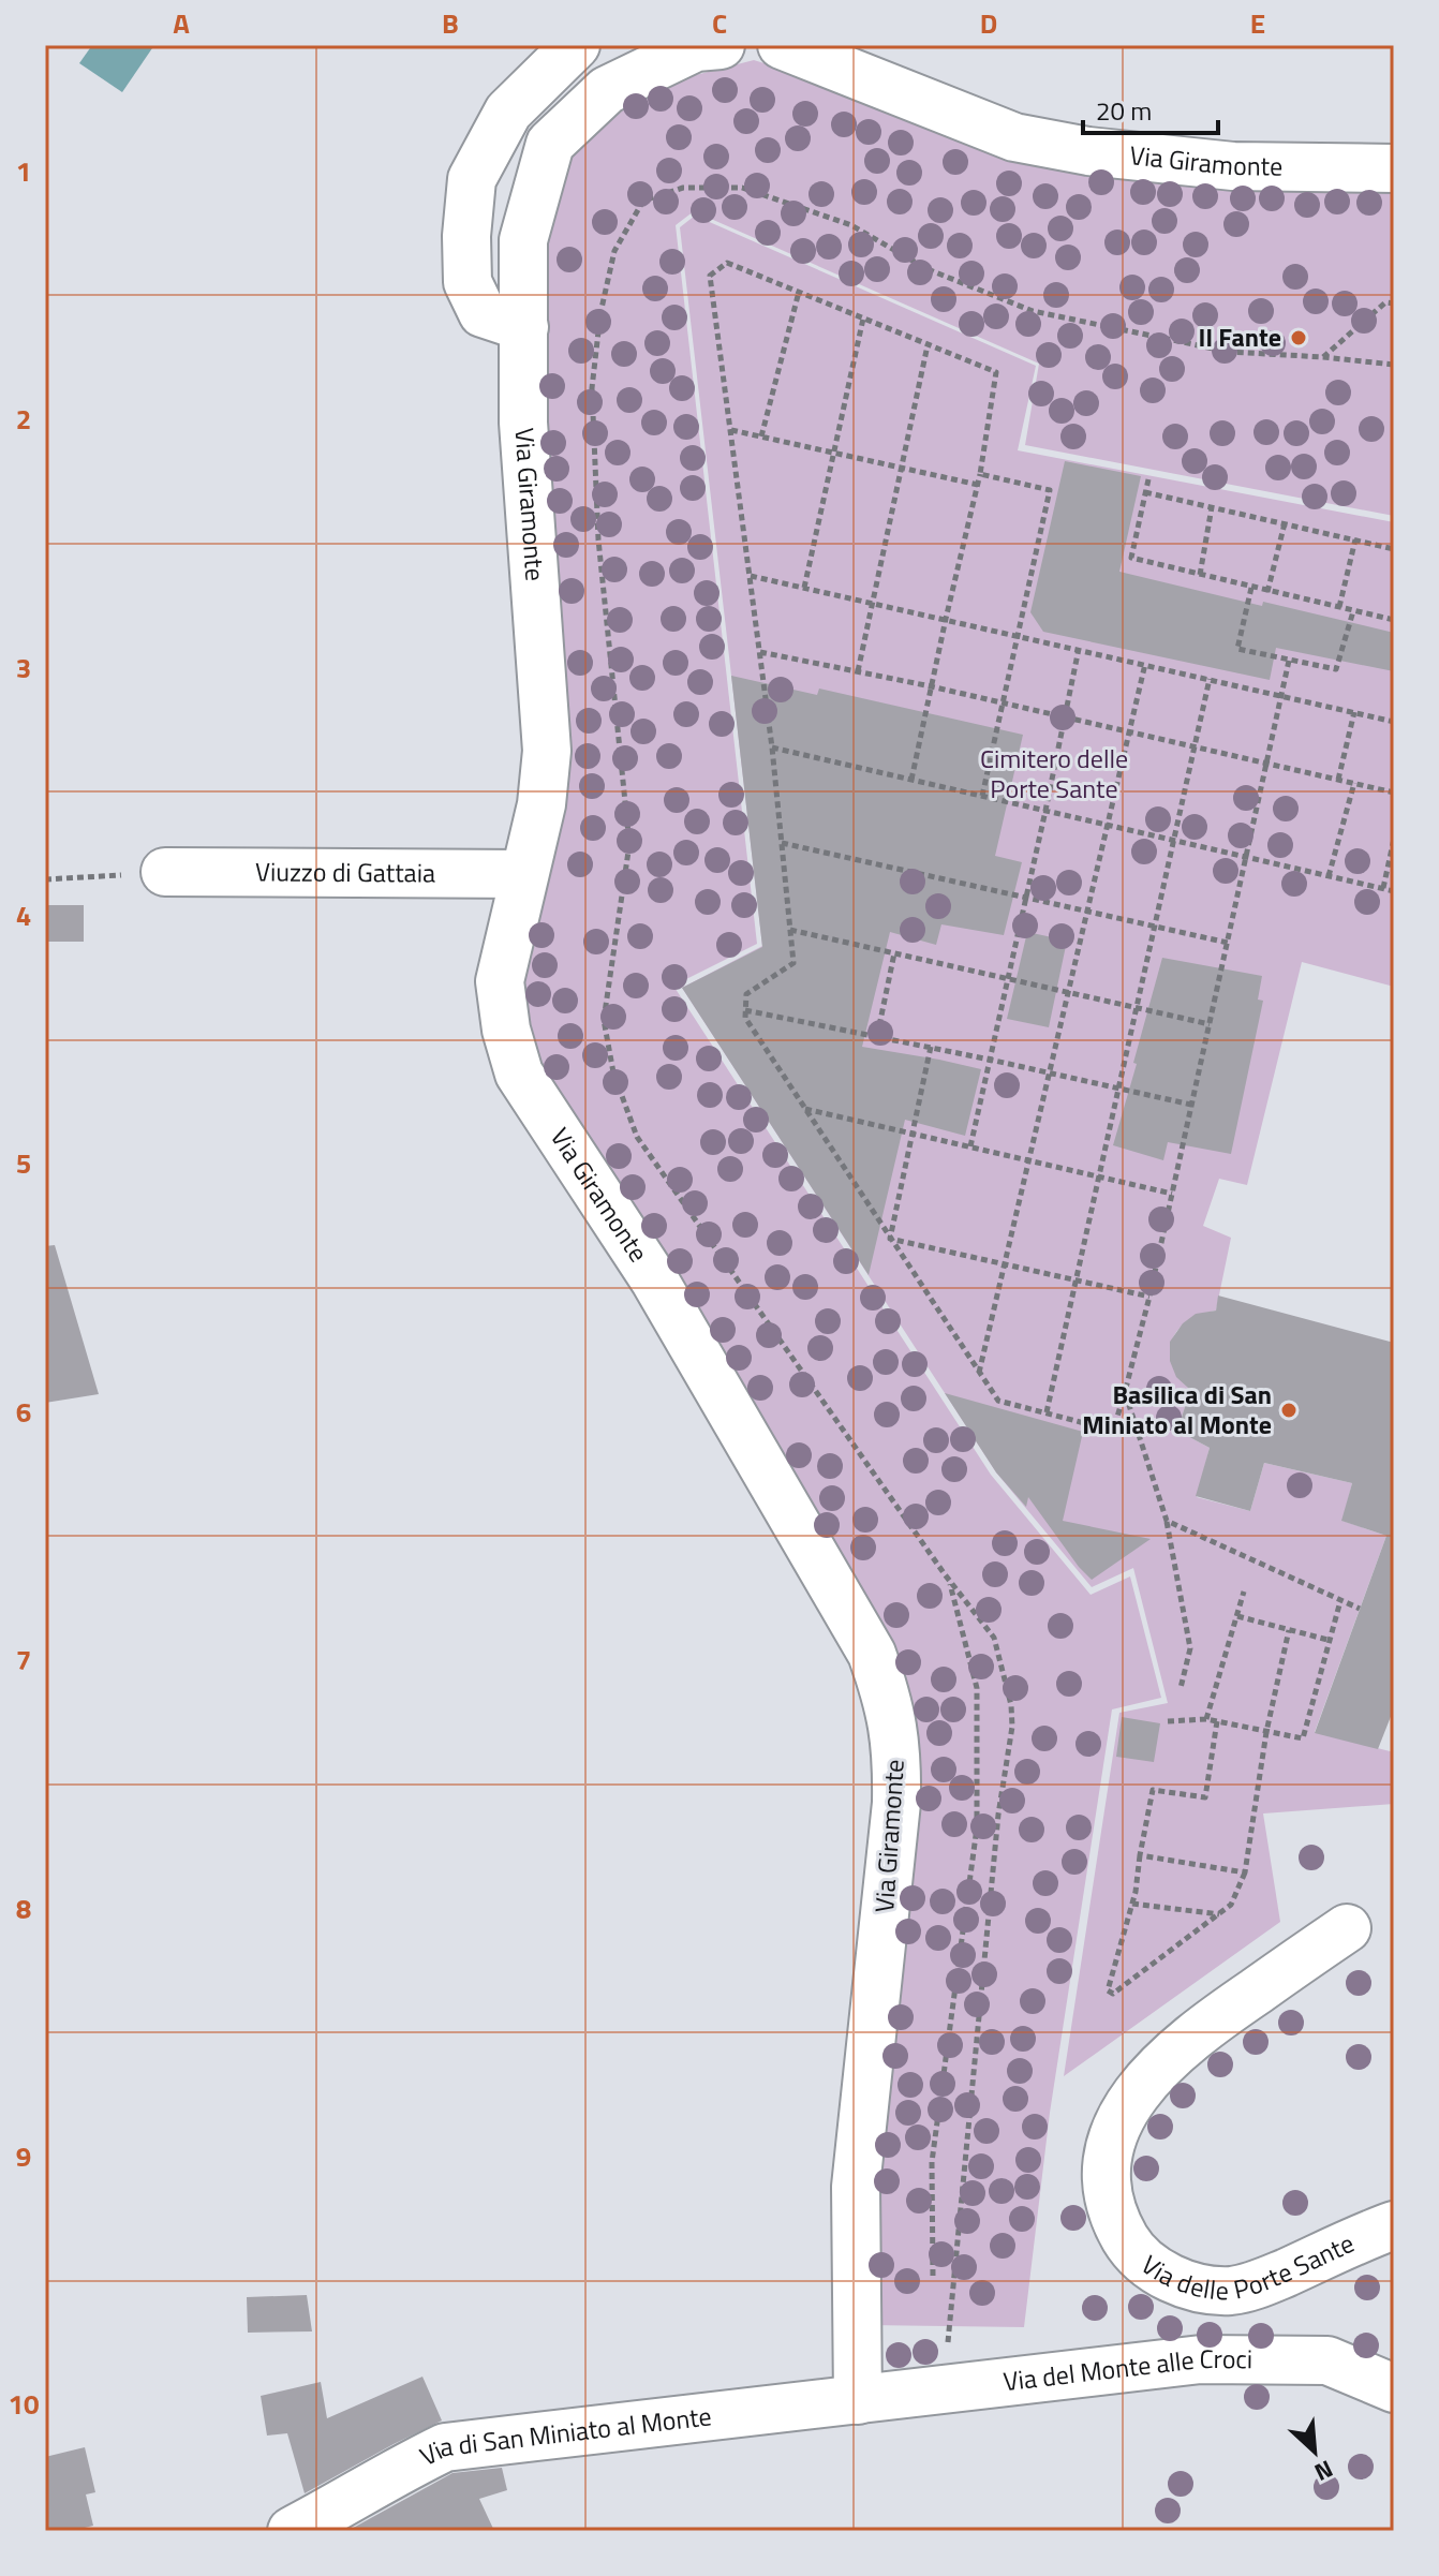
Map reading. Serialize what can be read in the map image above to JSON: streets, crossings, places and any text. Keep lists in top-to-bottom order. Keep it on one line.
{"streets":{"street":["Via Giramonte","Viuzzo di Gattaia","Via delle Porte Sante","Via del Monte alle Croci","Via di San Miniato al Monte"]},"crossings":[["Via Giramonte","Viuzzo di Gattaia"],["Via Giramonte","Via del Monte alle Croci"],["Via Giramonte","Via di San Miniato al Monte"],["Via del Monte alle Croci","Via di San Miniato al Monte"]],"parks":["Cimitero delle Porte Sante"],"places":["Il Fante","Basilica di San Miniato al Monte"],"scale_bar":"20 m","north":"bottom right","grid":{"columns":["A","B","C","D","E"],"rows":["1","2","3","4","5","6","7","8","9","10"]}}
